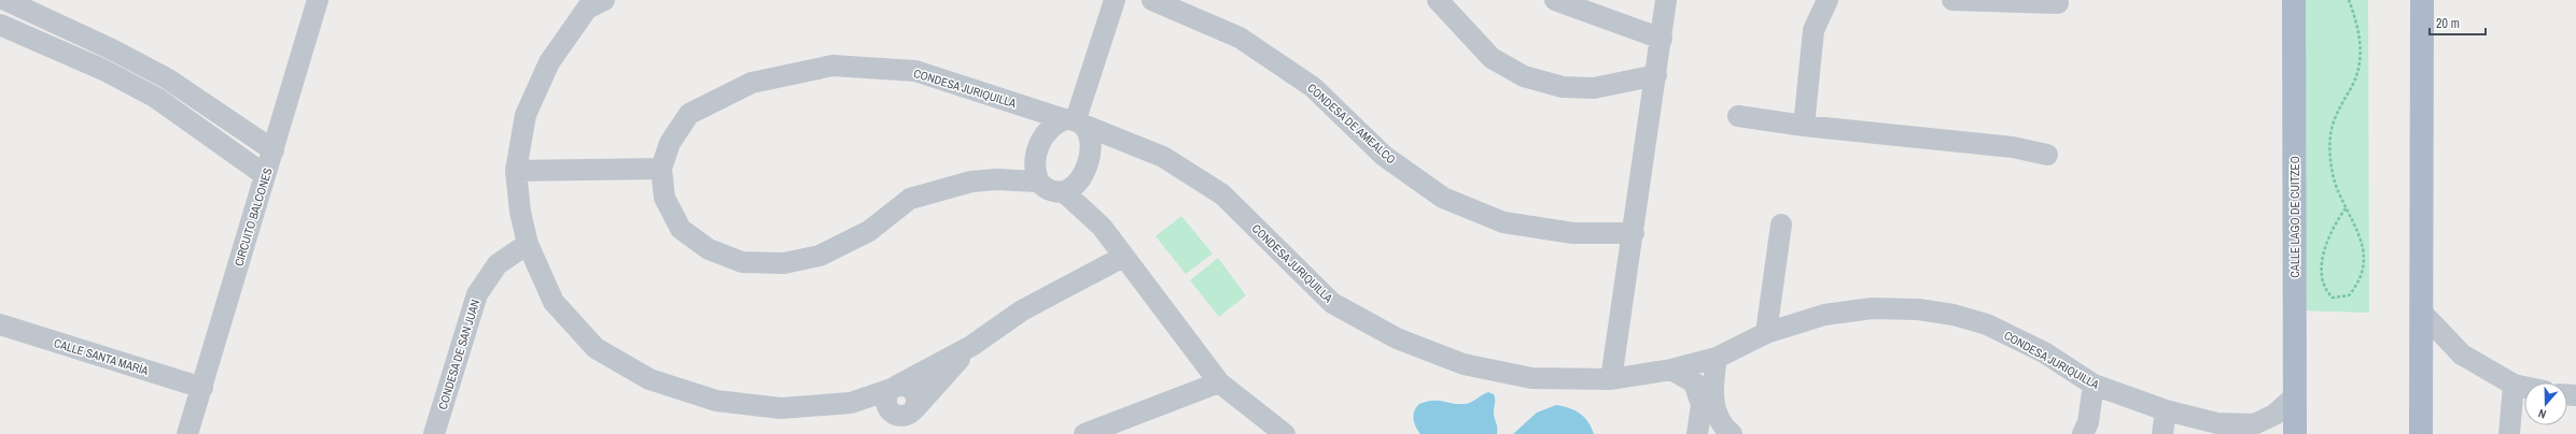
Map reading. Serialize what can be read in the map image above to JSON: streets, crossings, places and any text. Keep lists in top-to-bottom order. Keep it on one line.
{"streets":{"main road":["CALLE LAGO DE CUITZEO"],"street":["CONDESA JURIQUILLA","CONDESA DE AMEALCO","CIRCUITO BALCONES","CONDESA DE SAN JUAN","CALLE SANTA MARÍA"]},"crossings":[["CONDESA JURIQUILLA","CALLE LAGO DE CUITZEO"],["CIRCUITO BALCONES","CALLE SANTA MARÍA"]],"scale_bar":"20 m","north":"bottom"}
